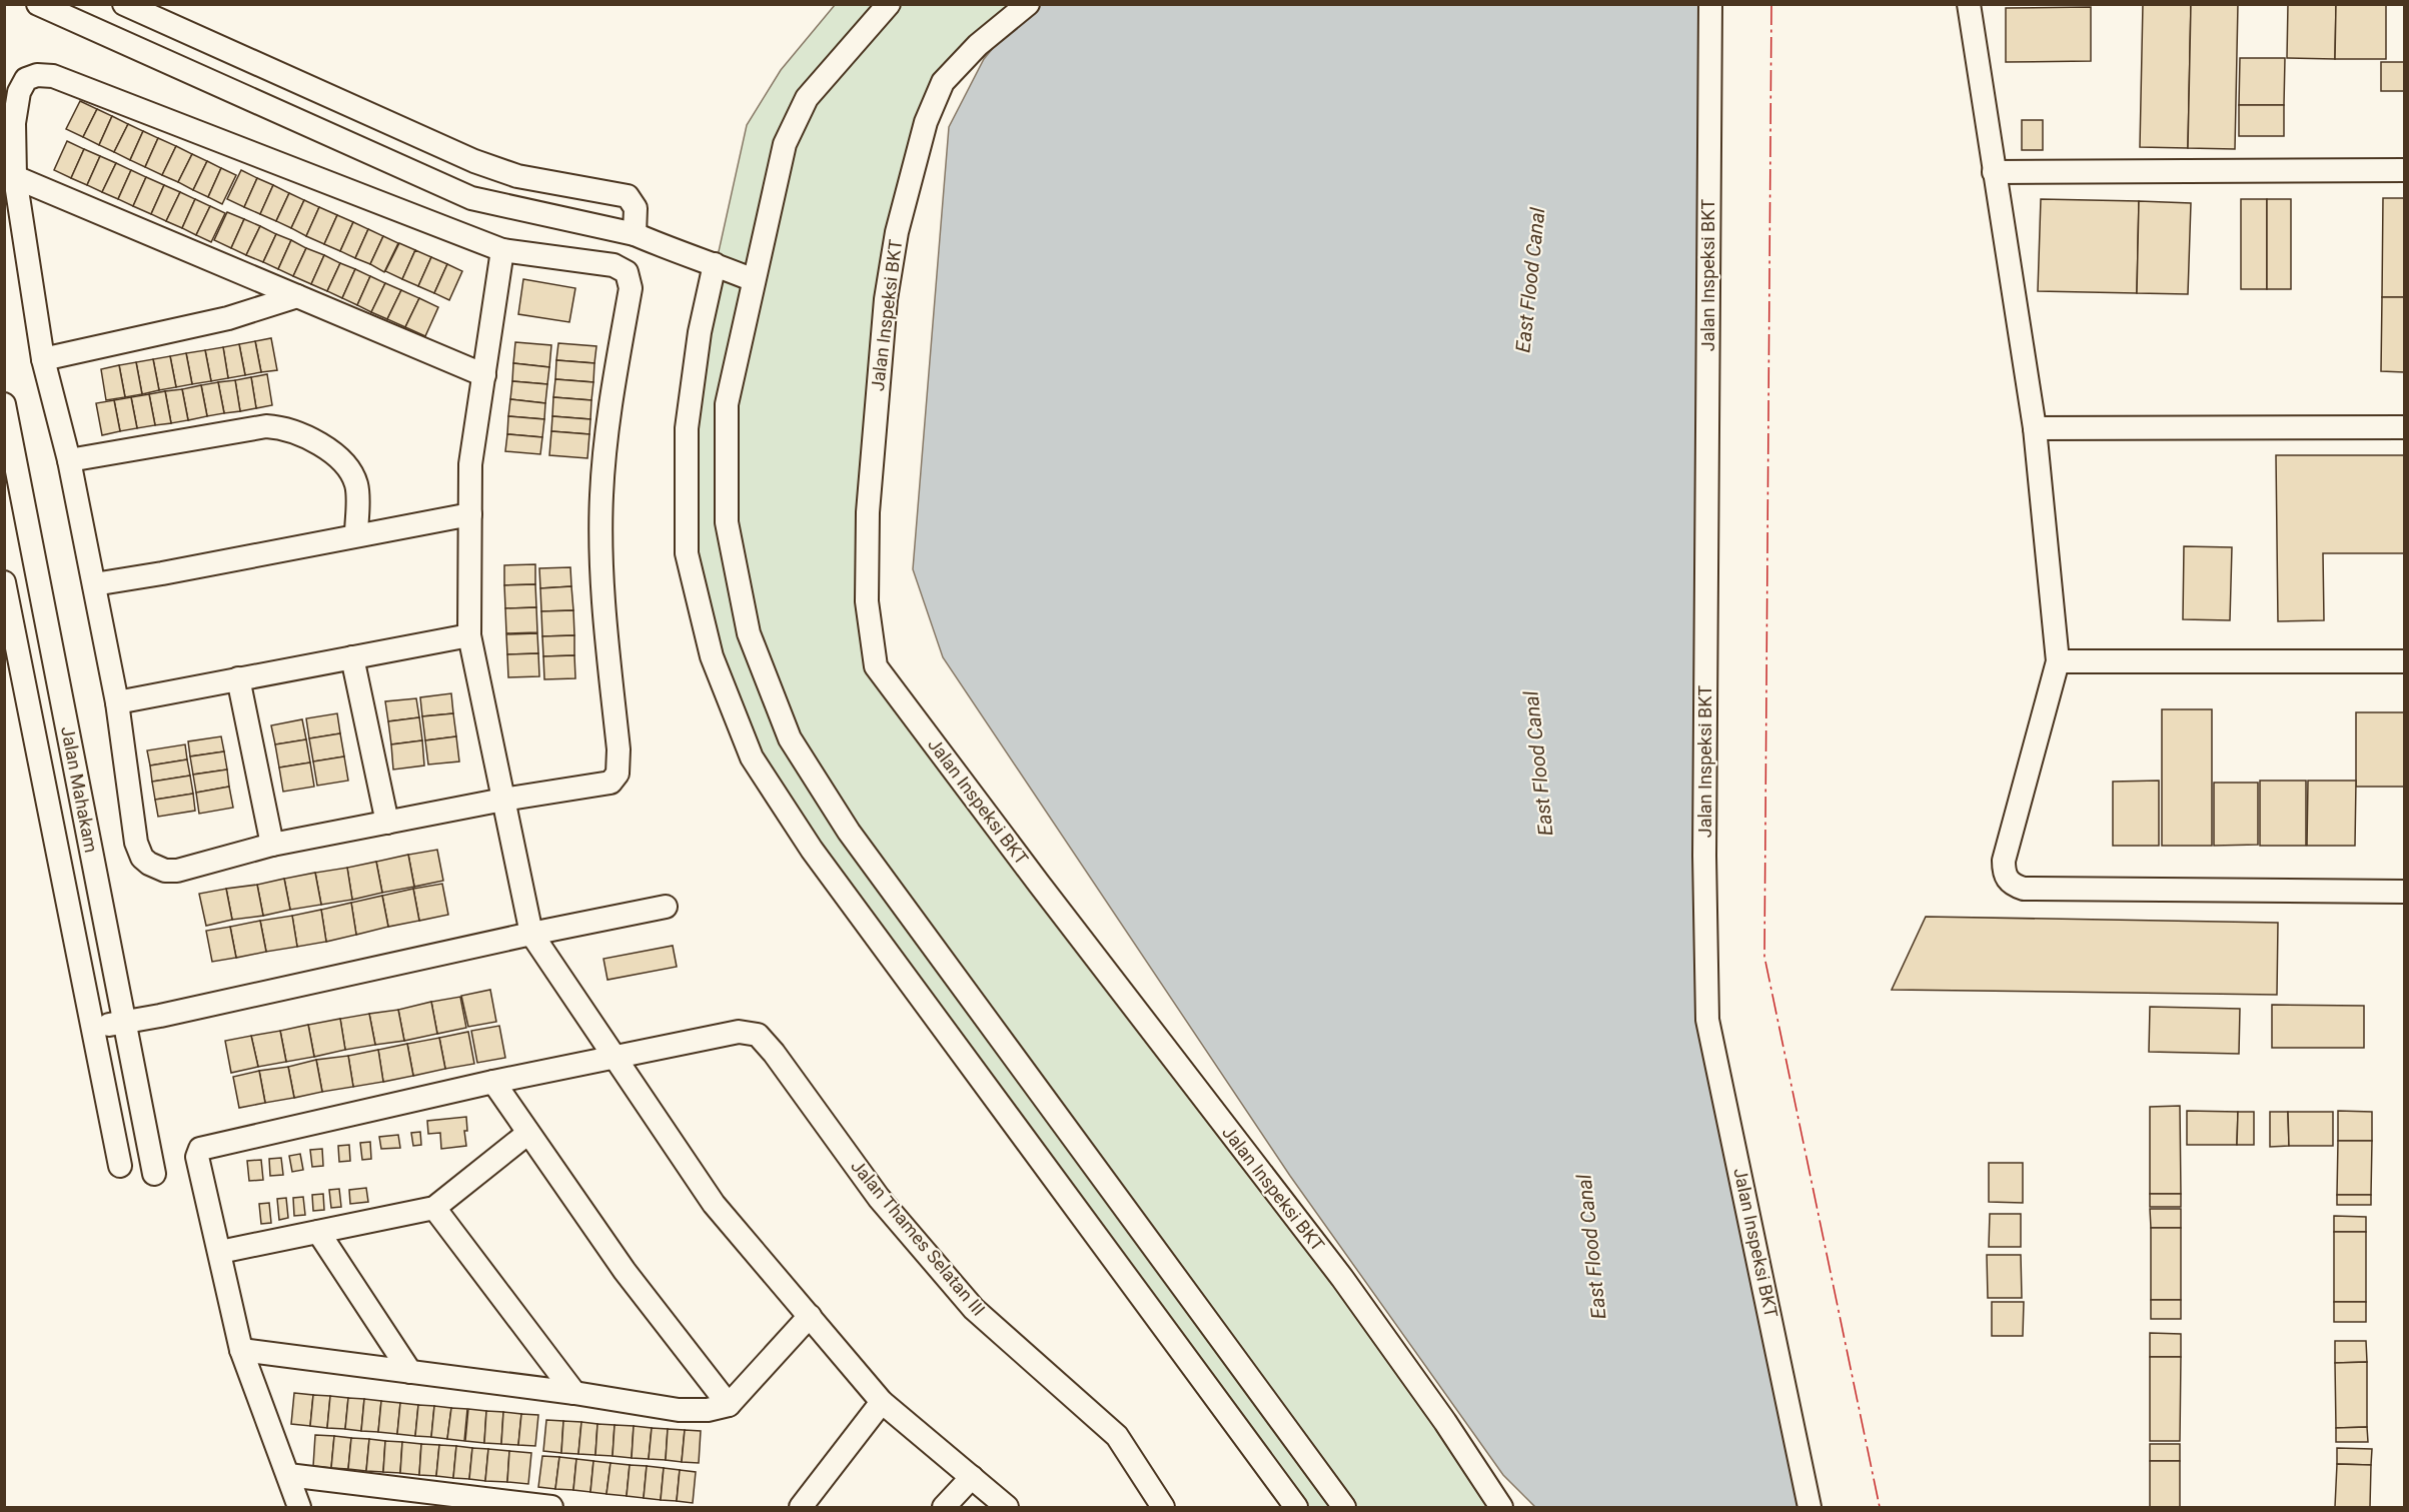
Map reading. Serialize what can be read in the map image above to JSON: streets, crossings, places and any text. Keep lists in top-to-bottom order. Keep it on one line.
{"streets":{"street":["Jalan Inspeksi BKT","Jalan Mahakam","Jalan Thames Selatan III"]},"water":["East Flood Canal"]}
